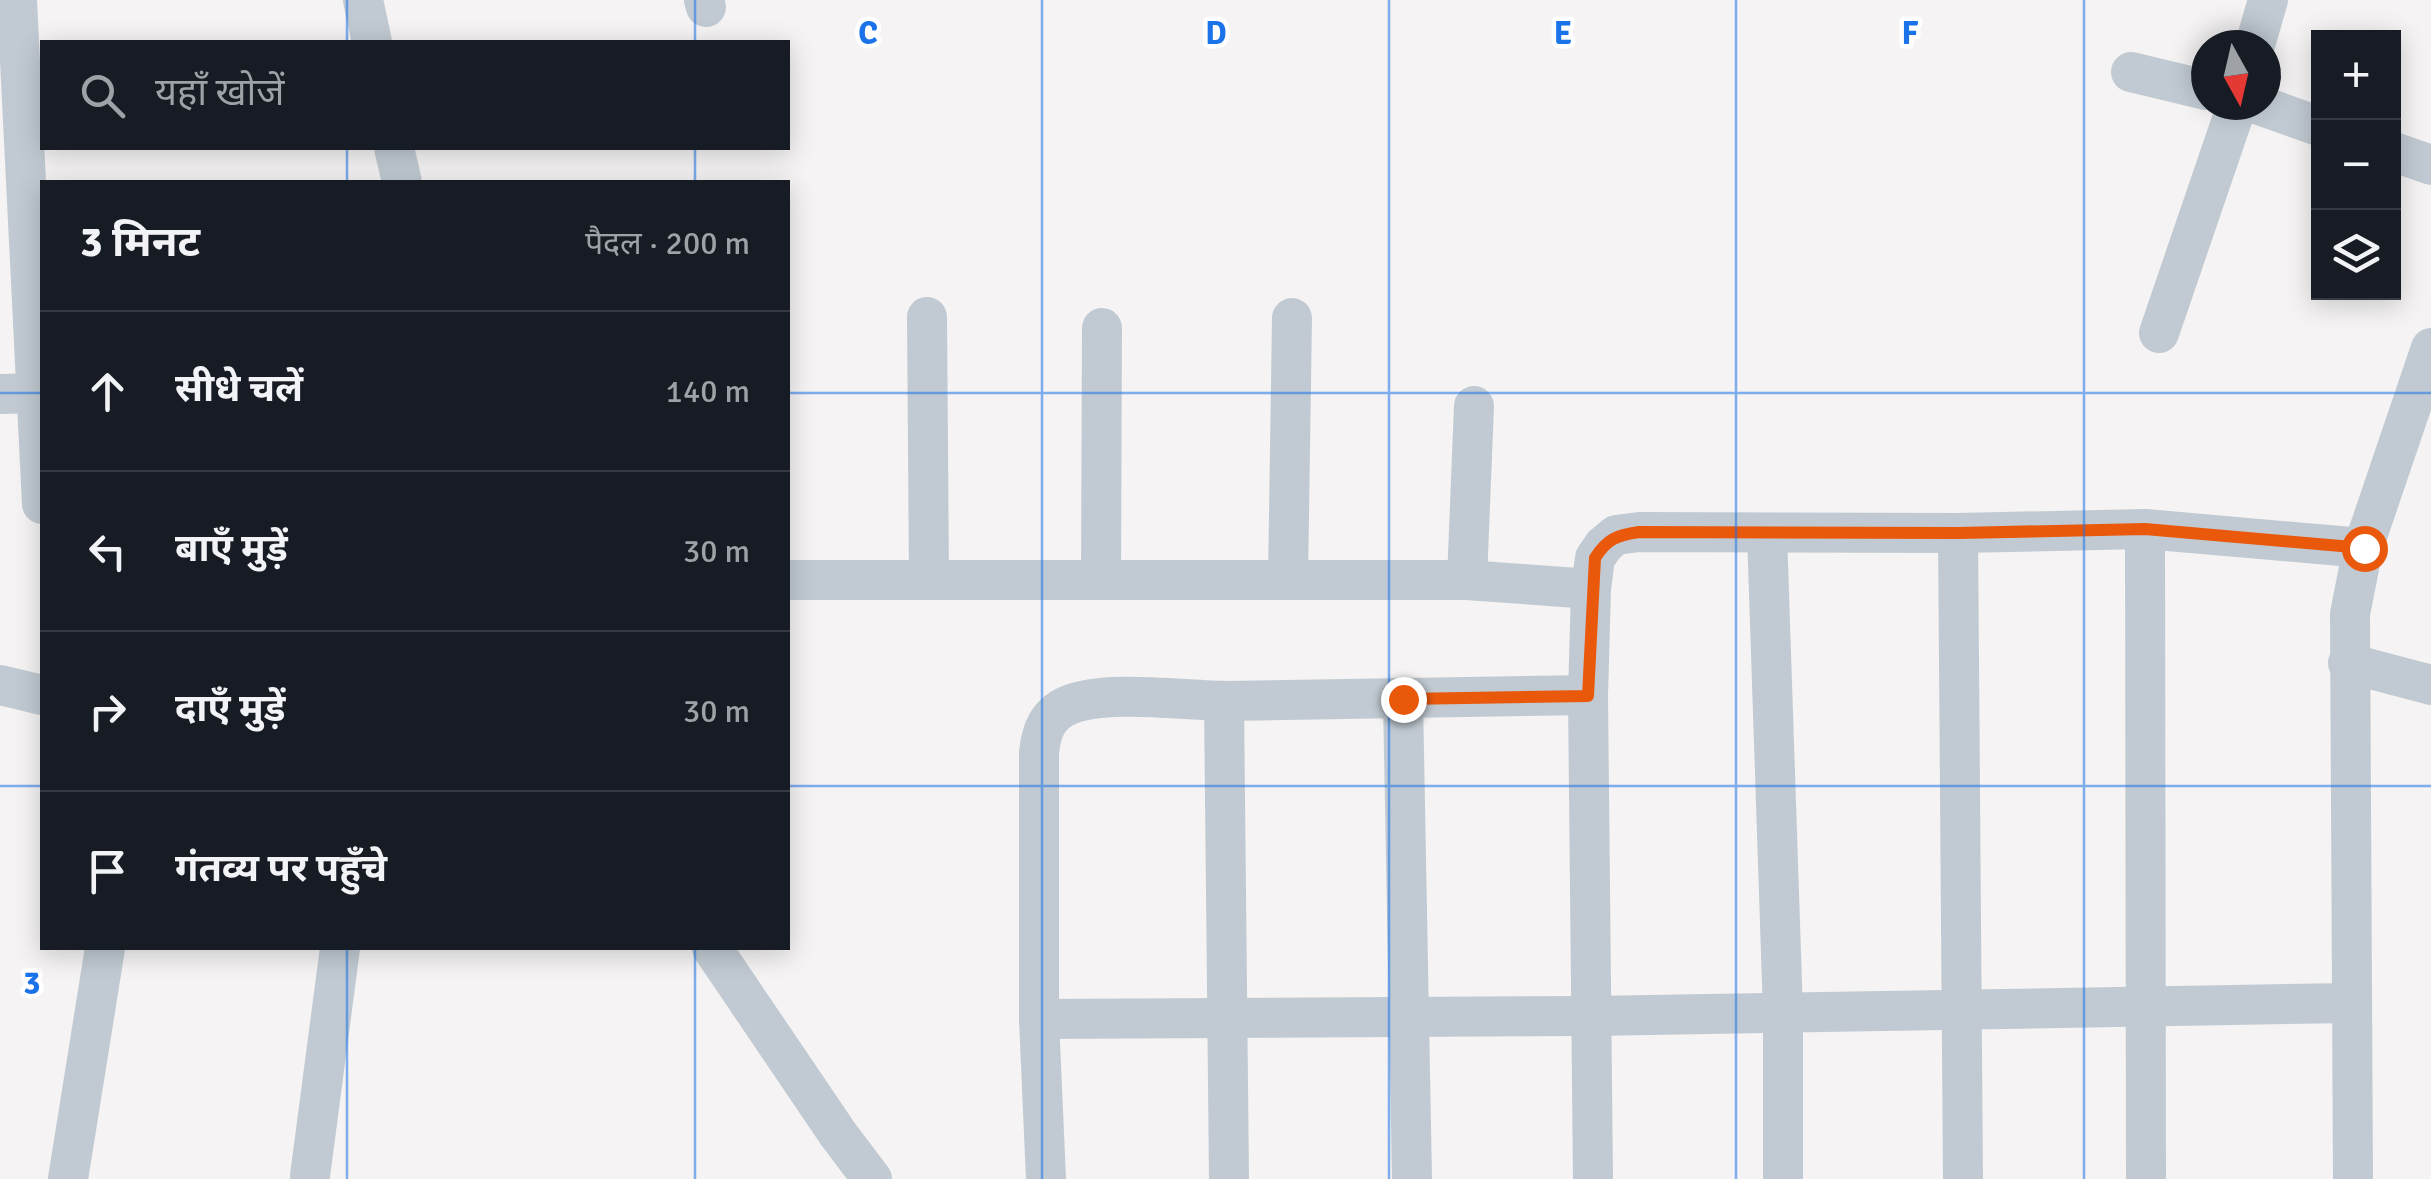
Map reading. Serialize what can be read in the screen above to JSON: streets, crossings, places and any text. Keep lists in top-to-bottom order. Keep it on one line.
{"north":"bottom","page":{"map_buttons":["+","−"],"search":"यहाँ खोजें","heading":["3 मिनट","पैदल · 200 m"],"list":[["सीधे चलें","140 m"],["बाएँ मुड़ें","30 m"],["दाएँ मुड़ें","30 m"],"गंतव्य पर पहुँचे"]},"grid":{"columns":["C","D","E","F"],"rows":["3"]}}
